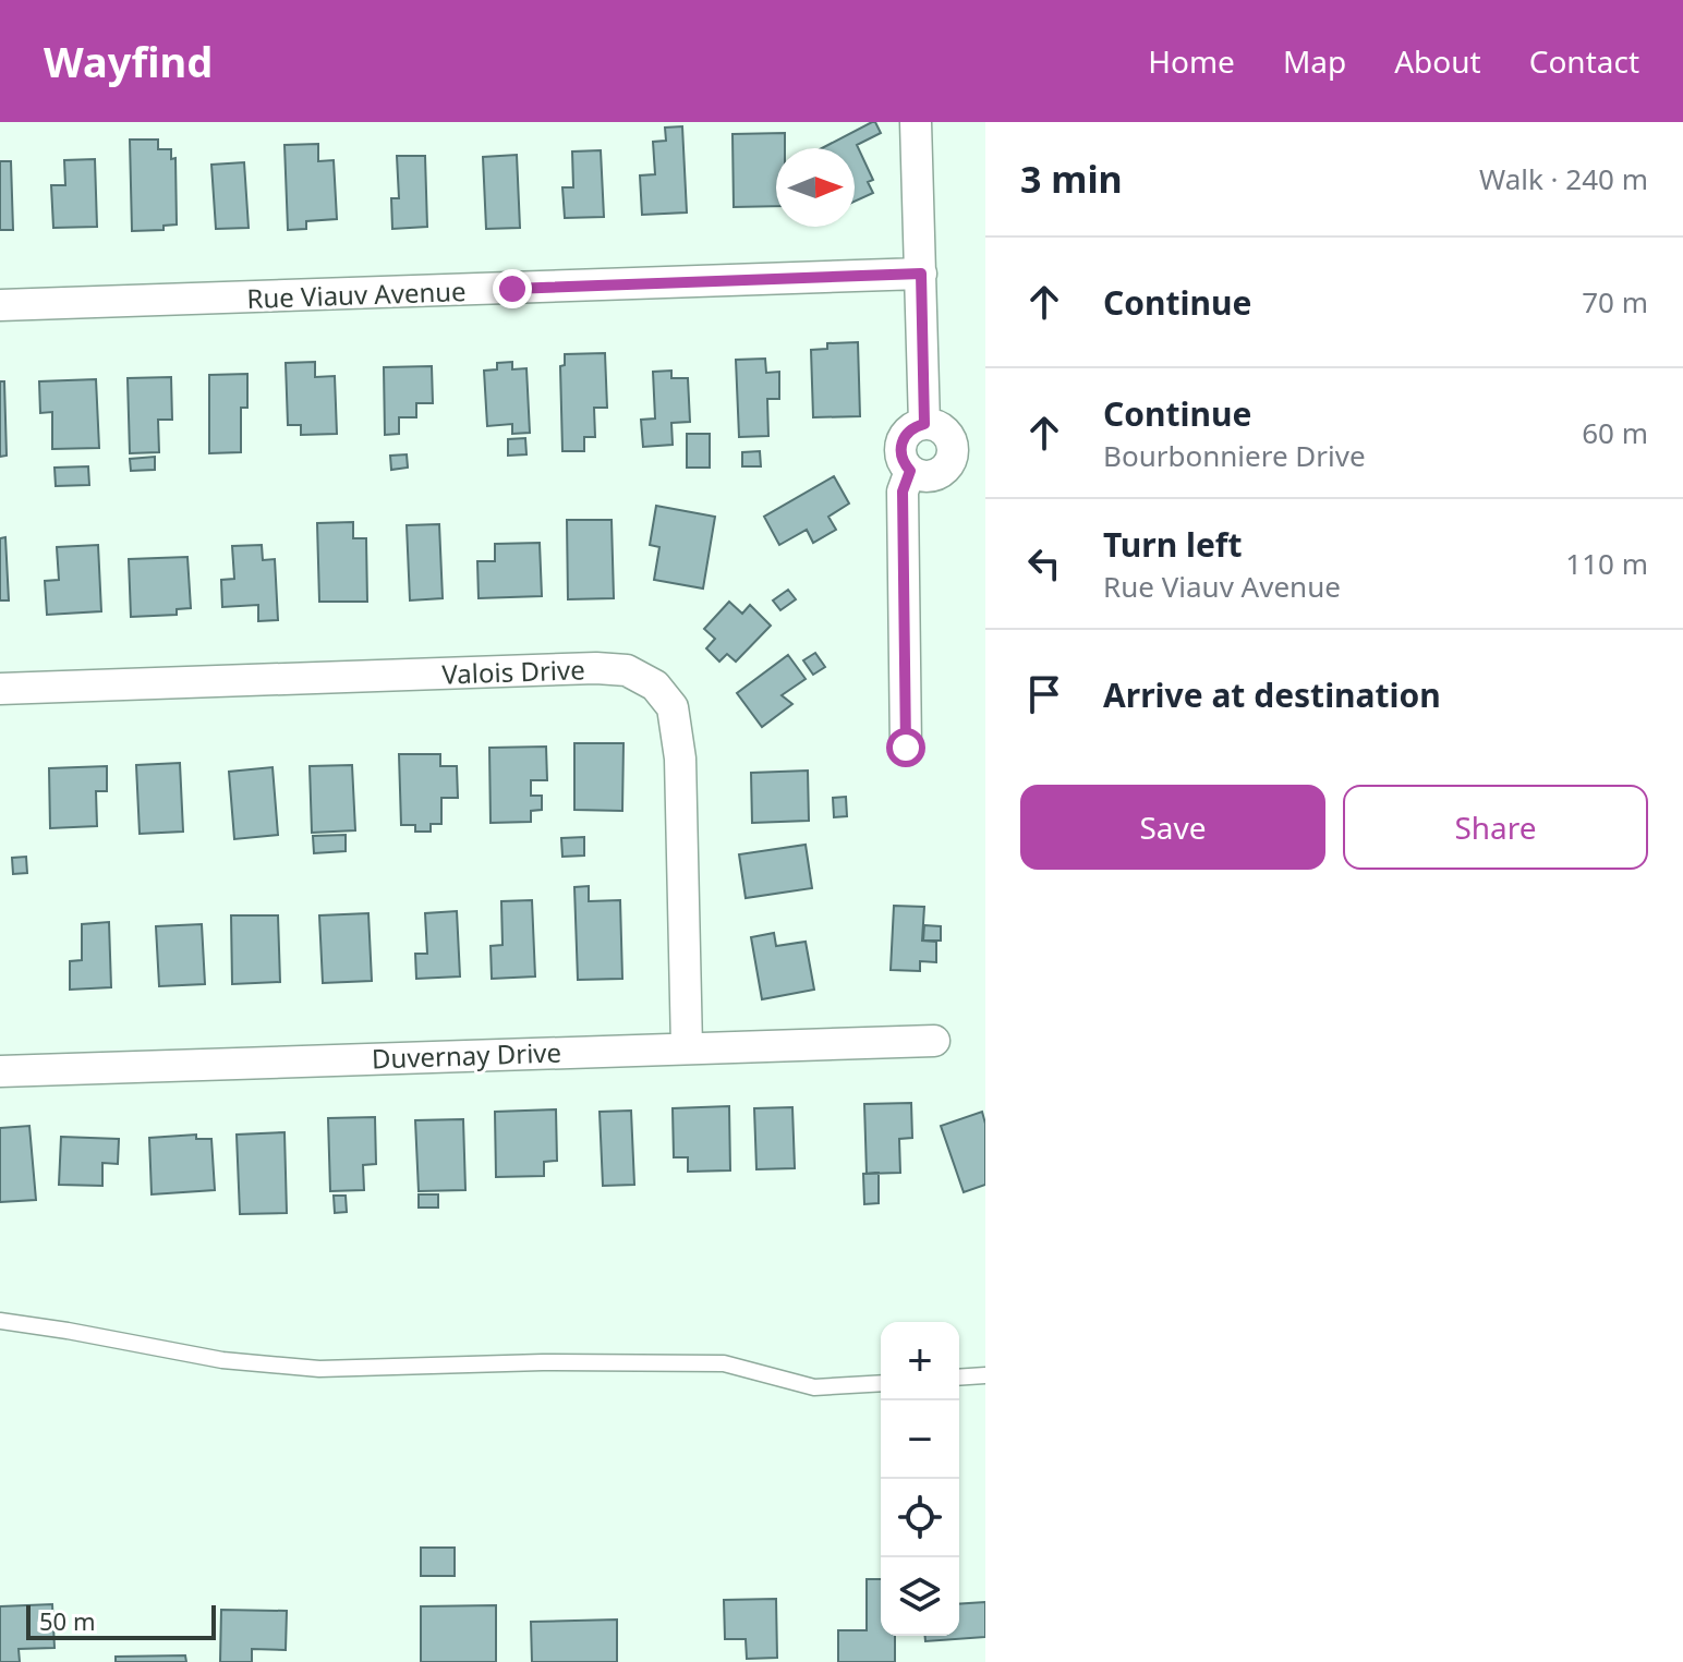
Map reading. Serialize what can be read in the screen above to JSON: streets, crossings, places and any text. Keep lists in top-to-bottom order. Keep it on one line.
{"streets":{"street":["Rue Viauv Avenue","Valois Drive","Duvernay Drive"]},"crossings":[["Valois Drive","Duvernay Drive"]],"scale_bar":"50 m","north":"right","page":{"header":"Wayfind","nav":["Home","Map","About","Contact"],"heading":["3 min","Walk · 240 m"],"list":[["Continue","70 m"],["Continue","Bourbonniere Drive","60 m"],["Turn left","Rue Viauv Avenue","110 m"],"Arrive at destination"],"buttons":["Save","Share"],"map_buttons":["+","−"],"scale":"50 m"}}
